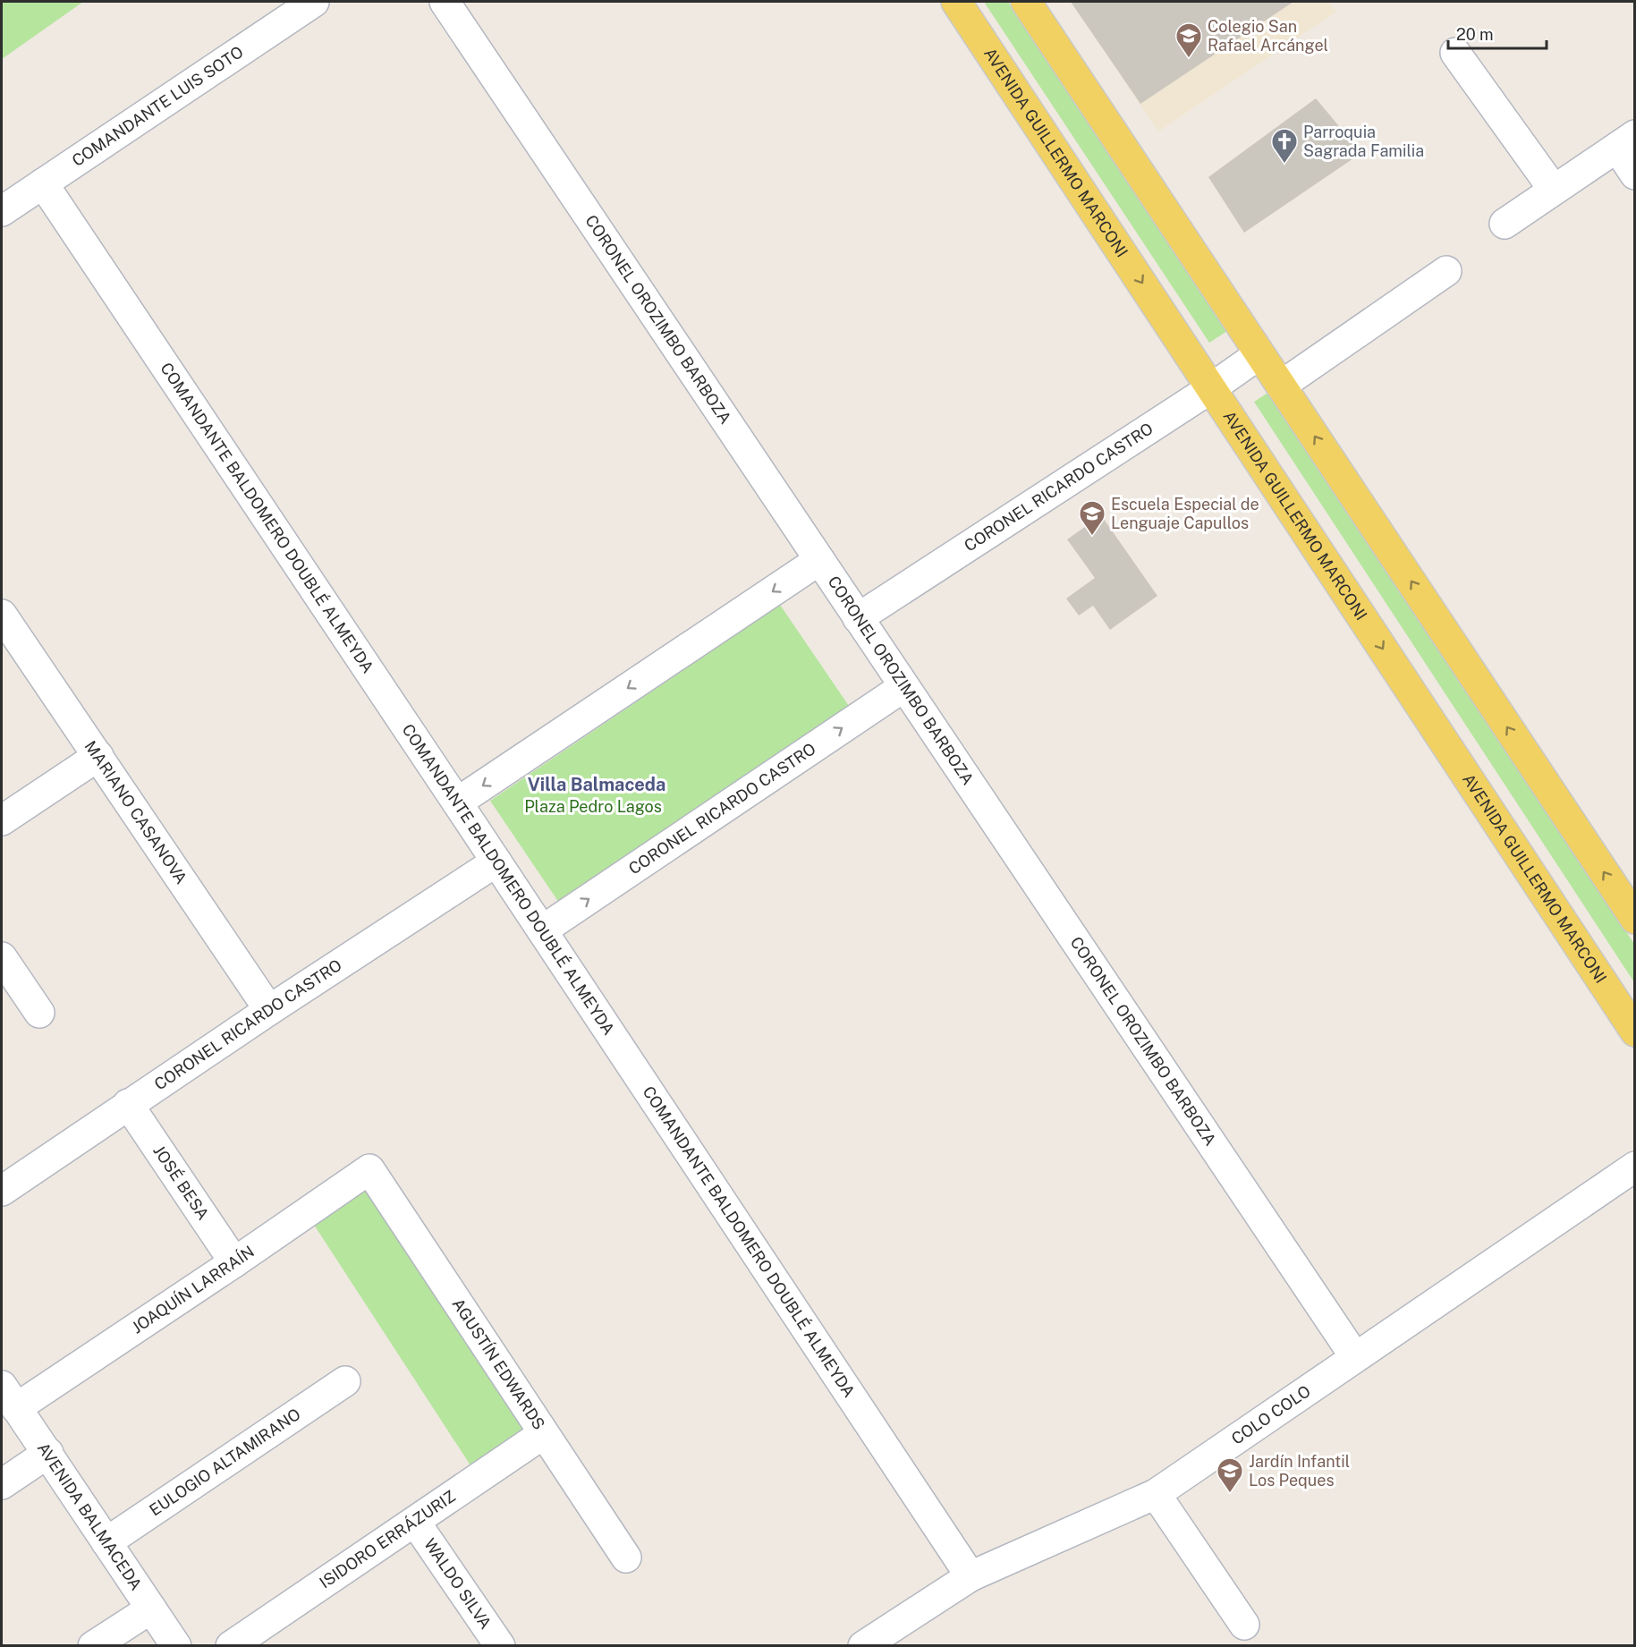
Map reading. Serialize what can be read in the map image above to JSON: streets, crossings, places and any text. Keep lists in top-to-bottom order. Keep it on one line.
{"streets":{"main road":["AVENIDA GUILLERMO MARCONI"],"street":["COMANDANTE LUIS SOTO","CORONEL OROZIMBO BARBOZA","CORONEL RICARDO CASTRO","COMANDANTE BALDOMERO DOUBLÉ ALMEYDA","MARIANO CASANOVA","JOSÉ BESA","JOAQUÍN LARRAÍN","AGUSTÍN EDWARDS","COLO COLO","EULOGIO ALTAMIRANO","AVENIDA BALMACEDA","ISIDORO ERRÁZURIZ","WALDO SILVA"]},"crossings":[["COMANDANTE LUIS SOTO","COMANDANTE BALDOMERO DOUBLÉ ALMEYDA"],["AVENIDA GUILLERMO MARCONI","CORONEL RICARDO CASTRO"],["CORONEL OROZIMBO BARBOZA","CORONEL RICARDO CASTRO"],["CORONEL OROZIMBO BARBOZA","COLO COLO"],["CORONEL RICARDO CASTRO","COMANDANTE BALDOMERO DOUBLÉ ALMEYDA"],["CORONEL RICARDO CASTRO","MARIANO CASANOVA"],["CORONEL RICARDO CASTRO","JOSÉ BESA"],["COMANDANTE BALDOMERO DOUBLÉ ALMEYDA","COLO COLO"],["JOSÉ BESA","JOAQUÍN LARRAÍN"],["JOAQUÍN LARRAÍN","AGUSTÍN EDWARDS"],["JOAQUÍN LARRAÍN","AVENIDA BALMACEDA"],["AGUSTÍN EDWARDS","ISIDORO ERRÁZURIZ"],["EULOGIO ALTAMIRANO","AVENIDA BALMACEDA"],["ISIDORO ERRÁZURIZ","WALDO SILVA"]],"districts":["Villa Balmaceda"],"parks":["Plaza Pedro Lagos"],"places":{"school or university":["Colegio San Rafael Arcángel","Escuela Especial de Lenguaje Capullos","Jardín Infantil Los Peques"],"church":["Parroquia Sagrada Familia"]},"scale_bar":"20 m"}
